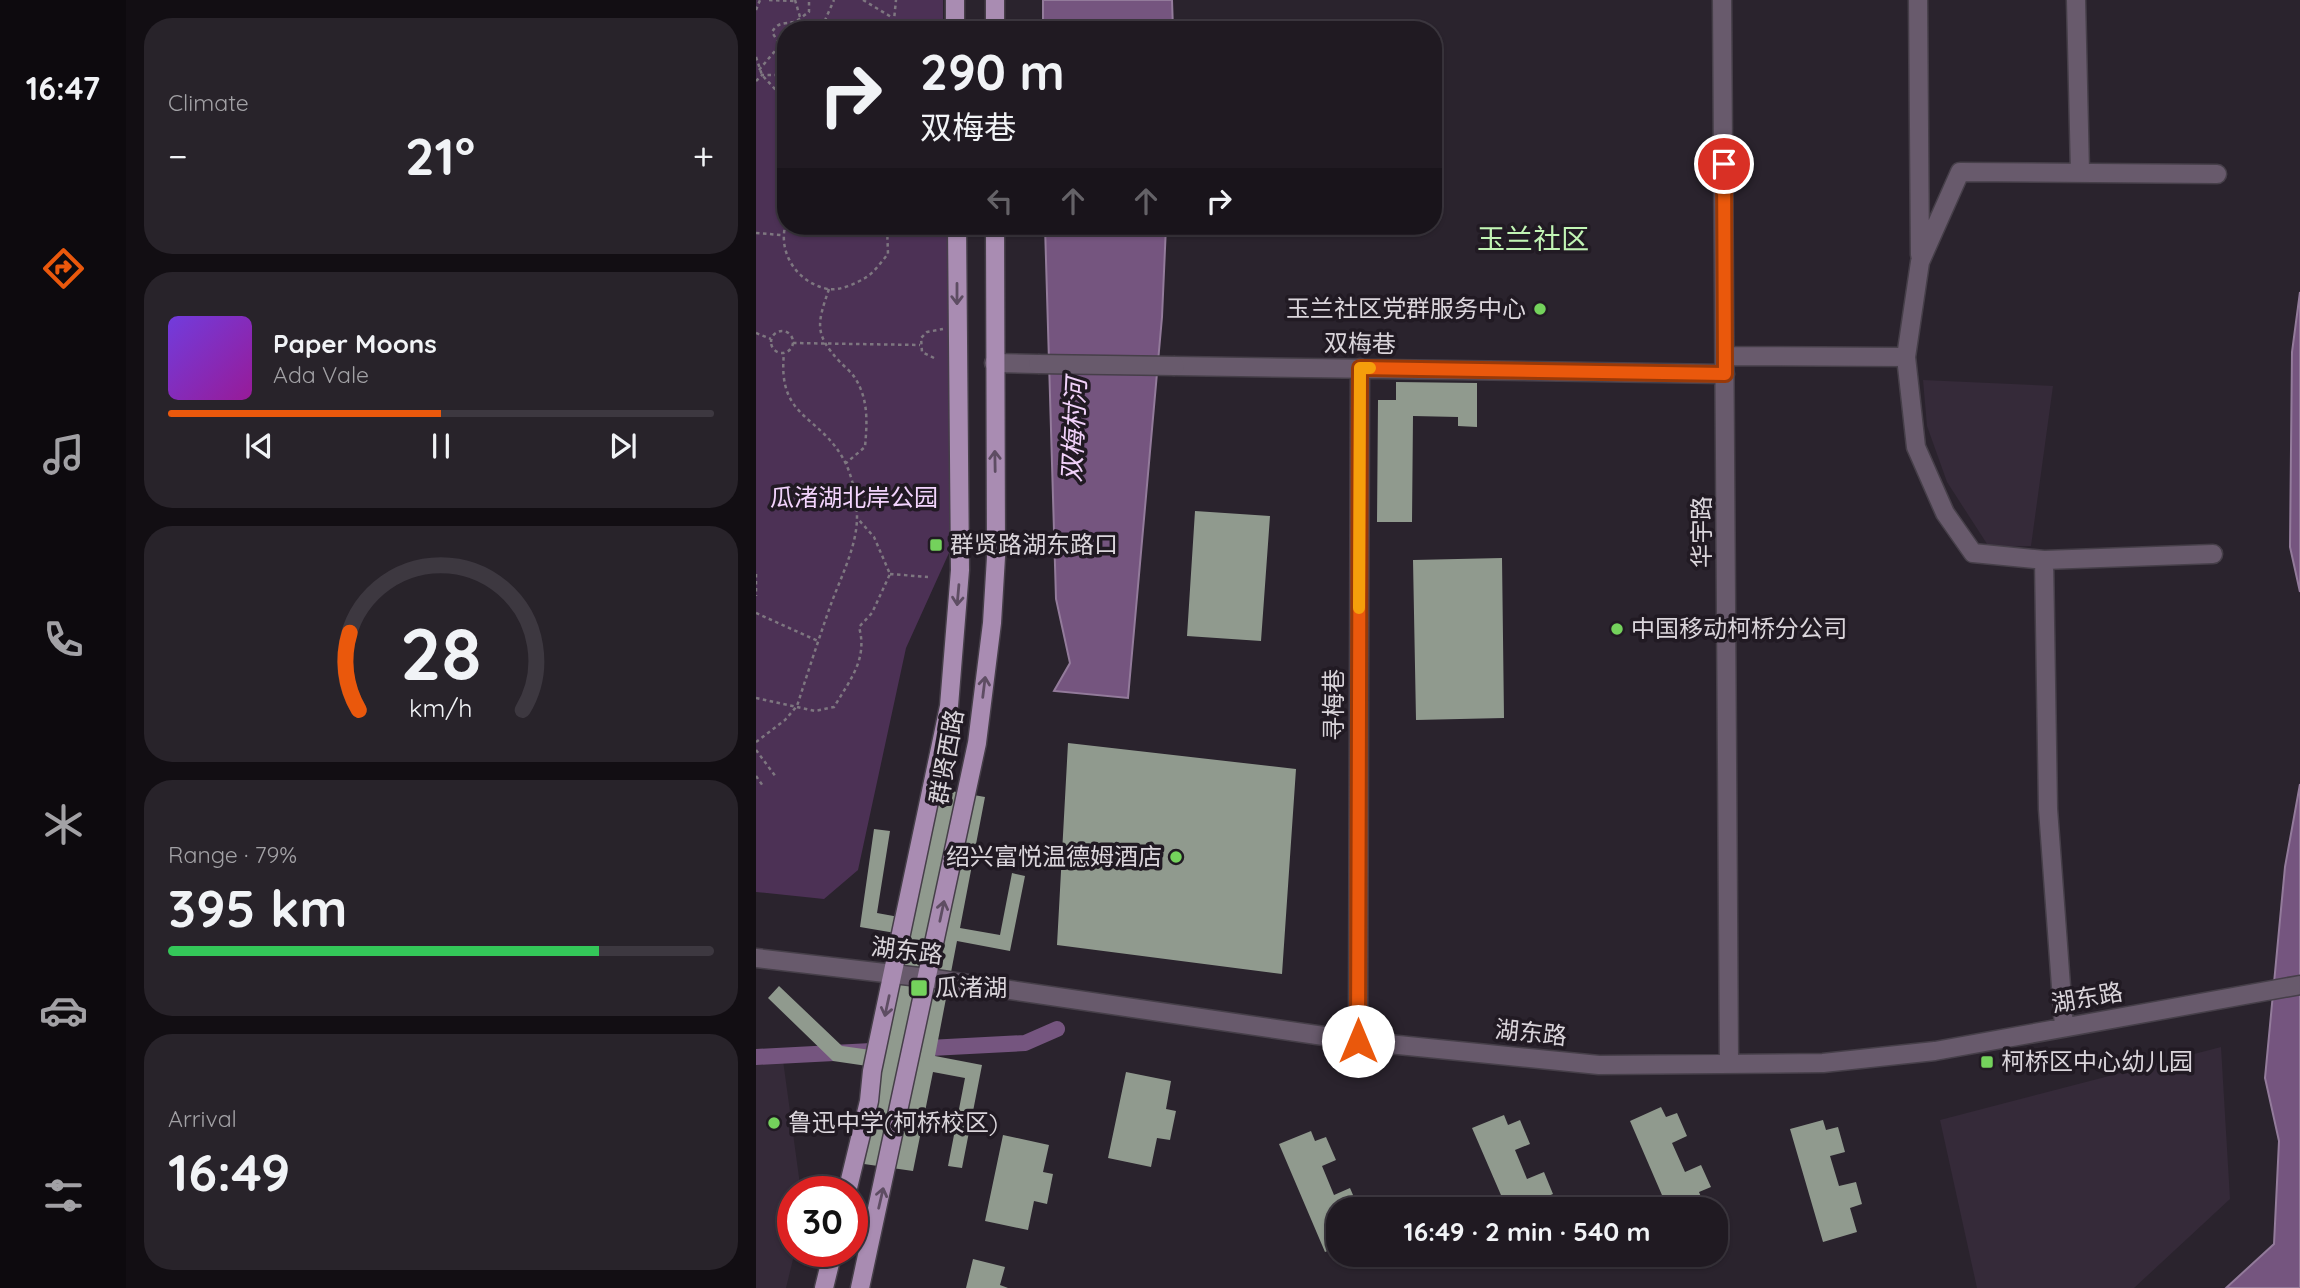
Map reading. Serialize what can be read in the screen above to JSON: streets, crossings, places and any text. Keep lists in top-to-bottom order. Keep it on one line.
{"streets":{"main road":["群贤西路"],"street":["双梅巷","华宇路","寻梅巷","湖东路"]},"crossings":[["双梅巷","华宇路"],["双梅巷","寻梅巷"],["双梅巷","群贤西路"],["华宇路","湖东路"],["寻梅巷","湖东路"],["群贤西路","湖东路"]],"districts":["玉兰社区"],"water":["双梅村河"],"parks":["瓜渚湖北岸公园"],"places":{"other":["玉兰社区党群服务中心","中国移动柯桥分公司","绍兴富悦温德姆酒店","鲁迅中学(柯桥校区)"],"transit":["群贤路湖东路口","瓜渚湖","柯桥区中心幼儿园"]},"page":{"tabs":"16:47","tile":["Climate",["Range · 79%","395 km"],["Arrival","16:49"]],"turn":["290 m","双梅巷"],"heat":["−","21°","+"],"song":["Paper Moons","Ada Vale"],"limit":"30","trip":"16:49 · 2 min · 540 m","gauge":["28","km/h"]}}
